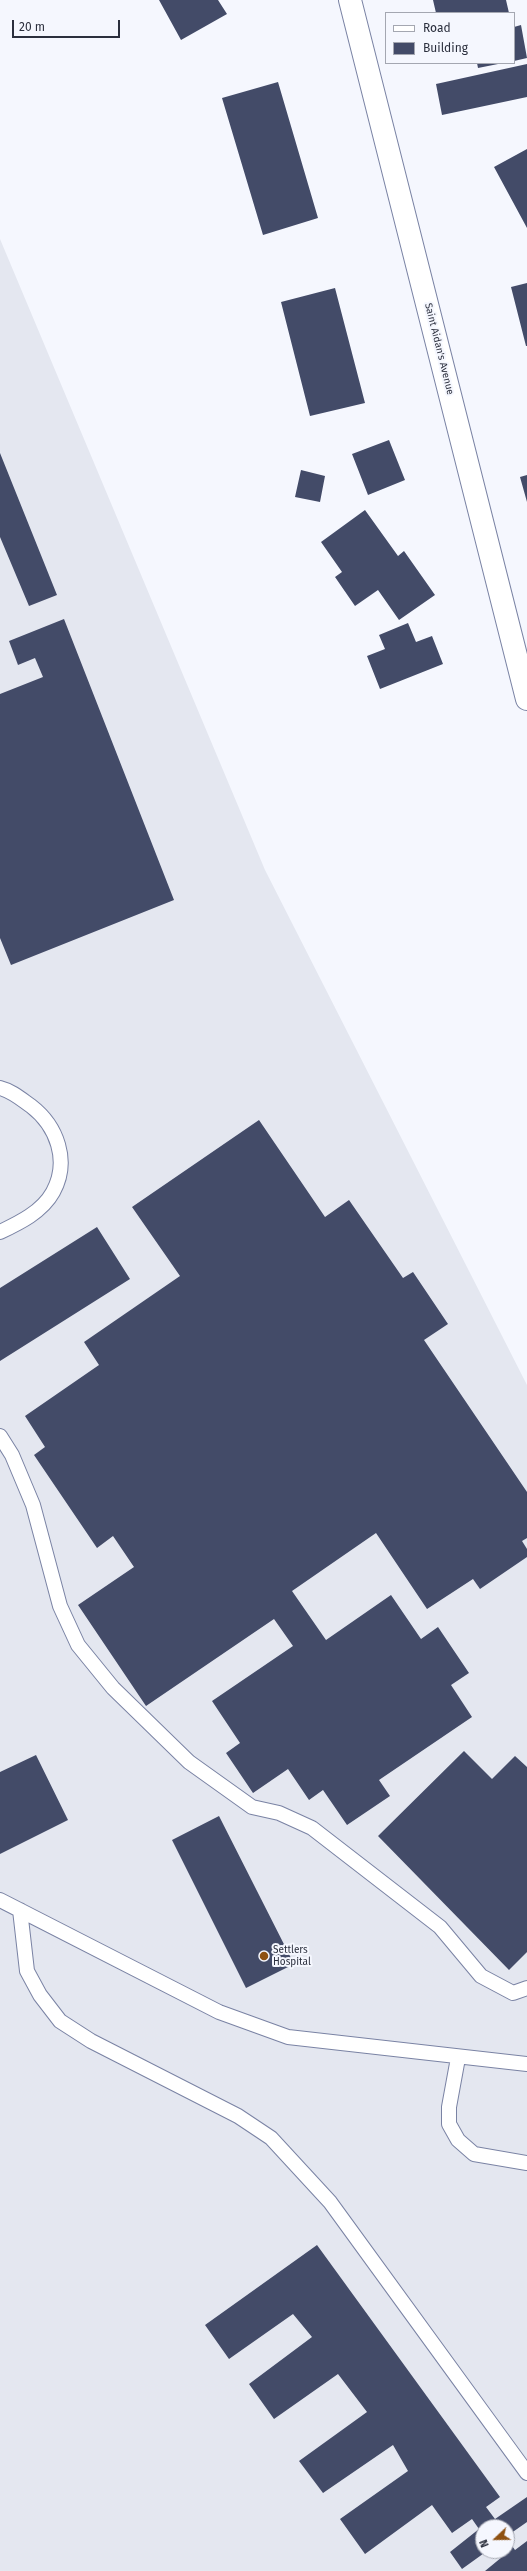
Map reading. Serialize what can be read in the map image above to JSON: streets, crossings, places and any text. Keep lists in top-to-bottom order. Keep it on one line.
{"streets":{"street":["Saint Aidan's Avenue"]},"places":["Settlers Hospital"],"legend":["Road","Building"],"scale_bar":"20 m","north":"left"}
